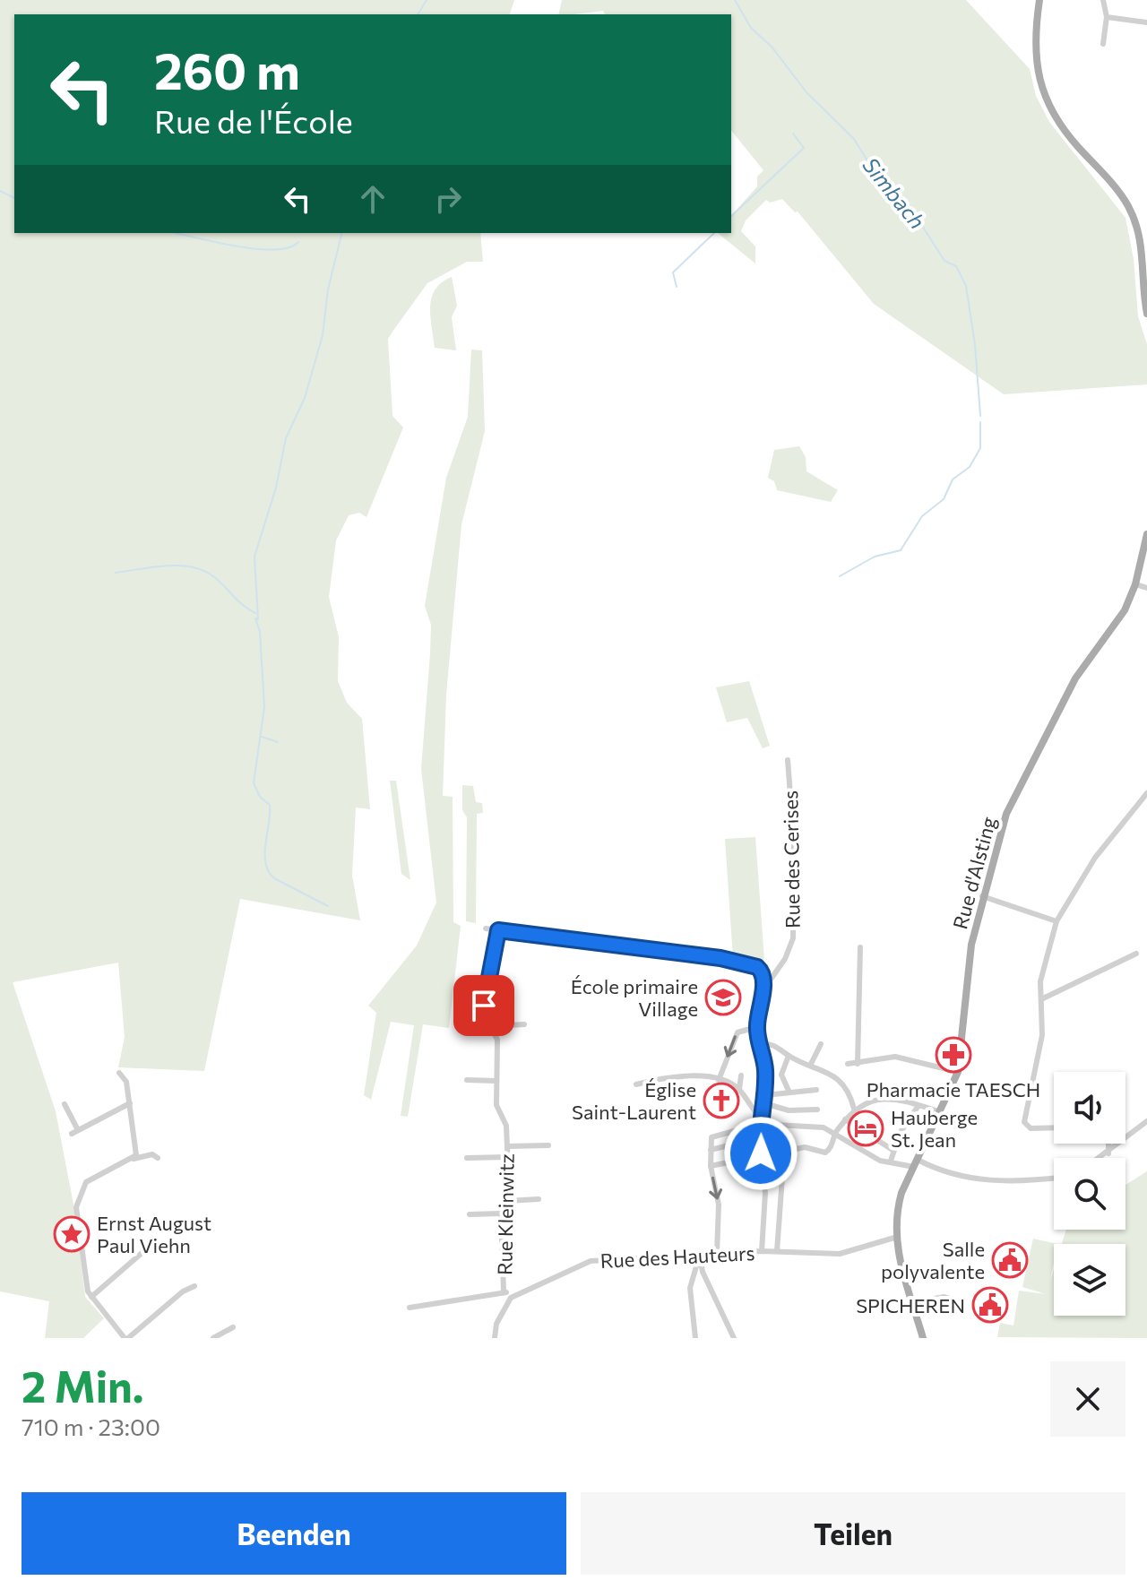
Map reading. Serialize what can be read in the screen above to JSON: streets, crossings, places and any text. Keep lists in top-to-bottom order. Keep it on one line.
{"streets":{"main road":["Rue d'Alsting"],"street":["Rue des Cerises","Rue Kleinwitz","Rue des Hauteurs"]},"crossings":[["Rue d'Alsting","Rue des Hauteurs"]],"water":["Simbach"],"places":{"school or university":["École primaire Village"],"pharmacy":["Pharmacie TAESCH"],"church":["Église Saint-Laurent"],"hotel":["Hauberge St. Jean"],"place":["Ernst August Paul Viehn"],"public building":["Salle polyvalente","SPICHEREN"]},"page":{"turn":["260 m","Rue de l'École"],"heading":["2 Min.","710 m · 23:00"],"buttons":["Beenden","Teilen"]}}
